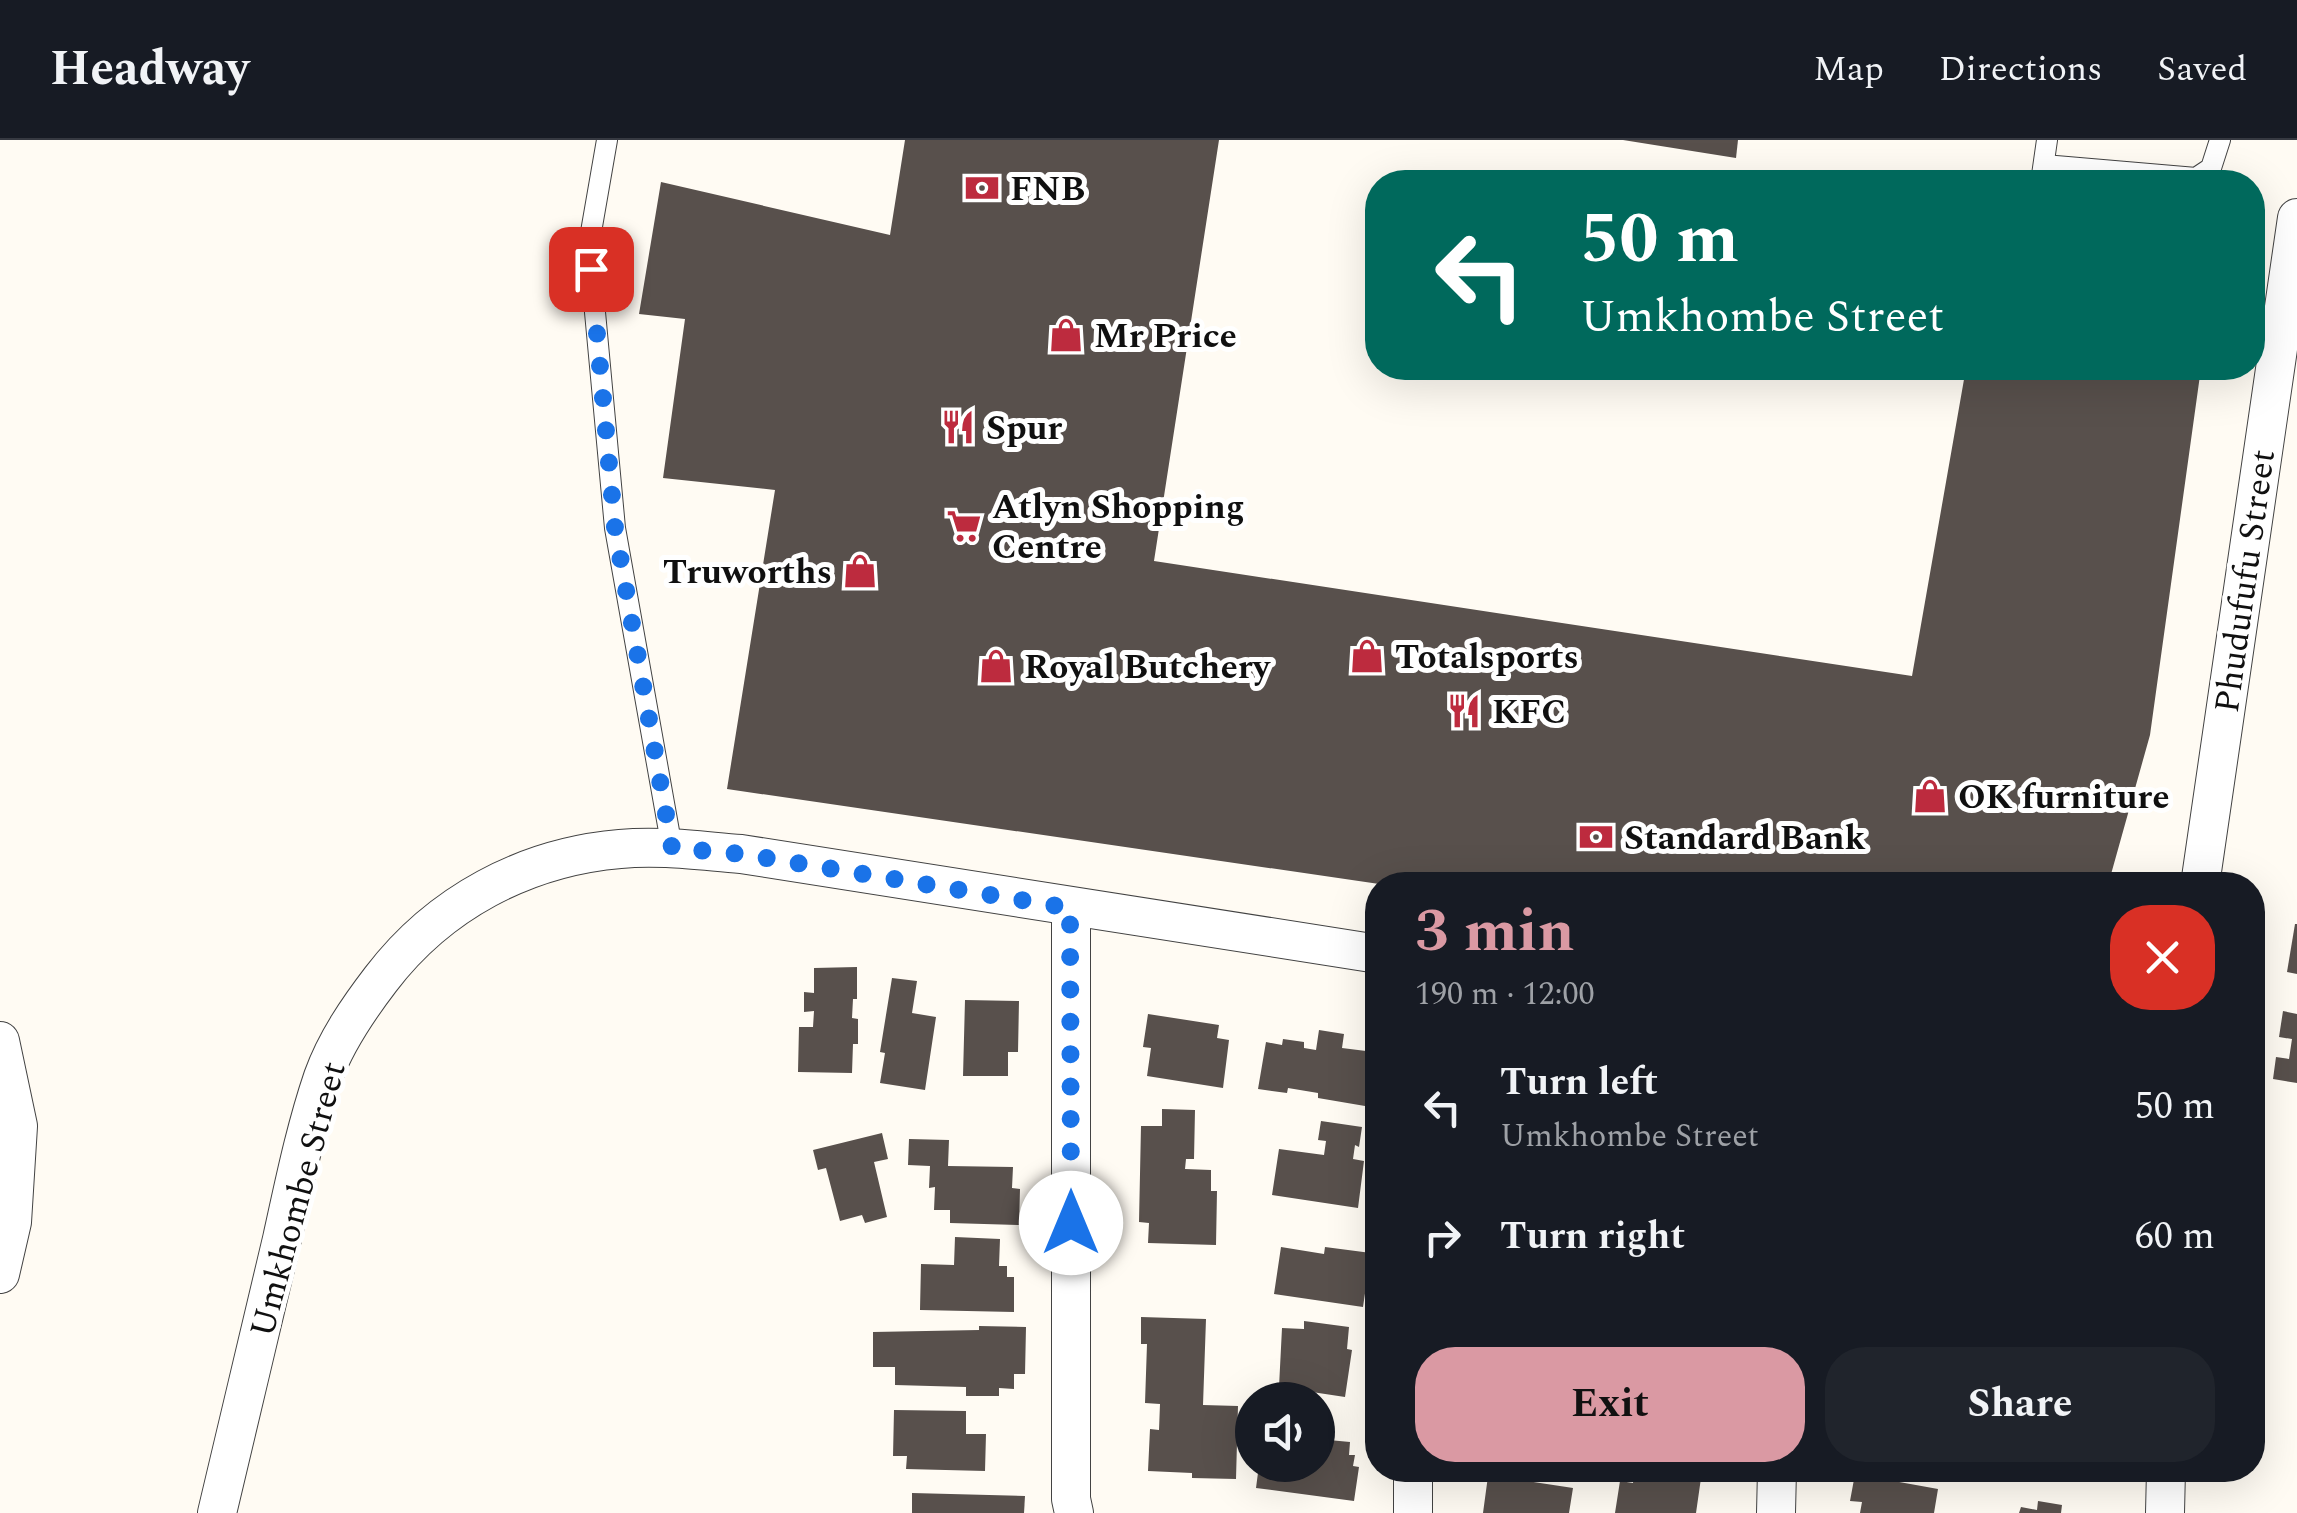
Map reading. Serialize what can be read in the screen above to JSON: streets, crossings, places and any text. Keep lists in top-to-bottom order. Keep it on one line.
{"streets":{"street":["Phudufufu Street","Umkhombe Street"]},"places":{"bank":["FNB","Standard Bank"],"shop":["Mr Price","Truworths","Totalsports","Royal Butchery","OK furniture"],"restaurant":["Spur","KFC"],"supermarket":["Atlyn Shopping Centre"]},"page":{"header":"Headway","nav":["Map","Directions","Saved"],"turn":["50 m","Umkhombe Street"],"heading":["3 min","190 m · 12:00"],"list":[{"name":"Turn left","note":"Umkhombe Street","value":"50 m"},{"name":"Turn right","value":"60 m"}],"buttons":["Exit","Share"]}}
